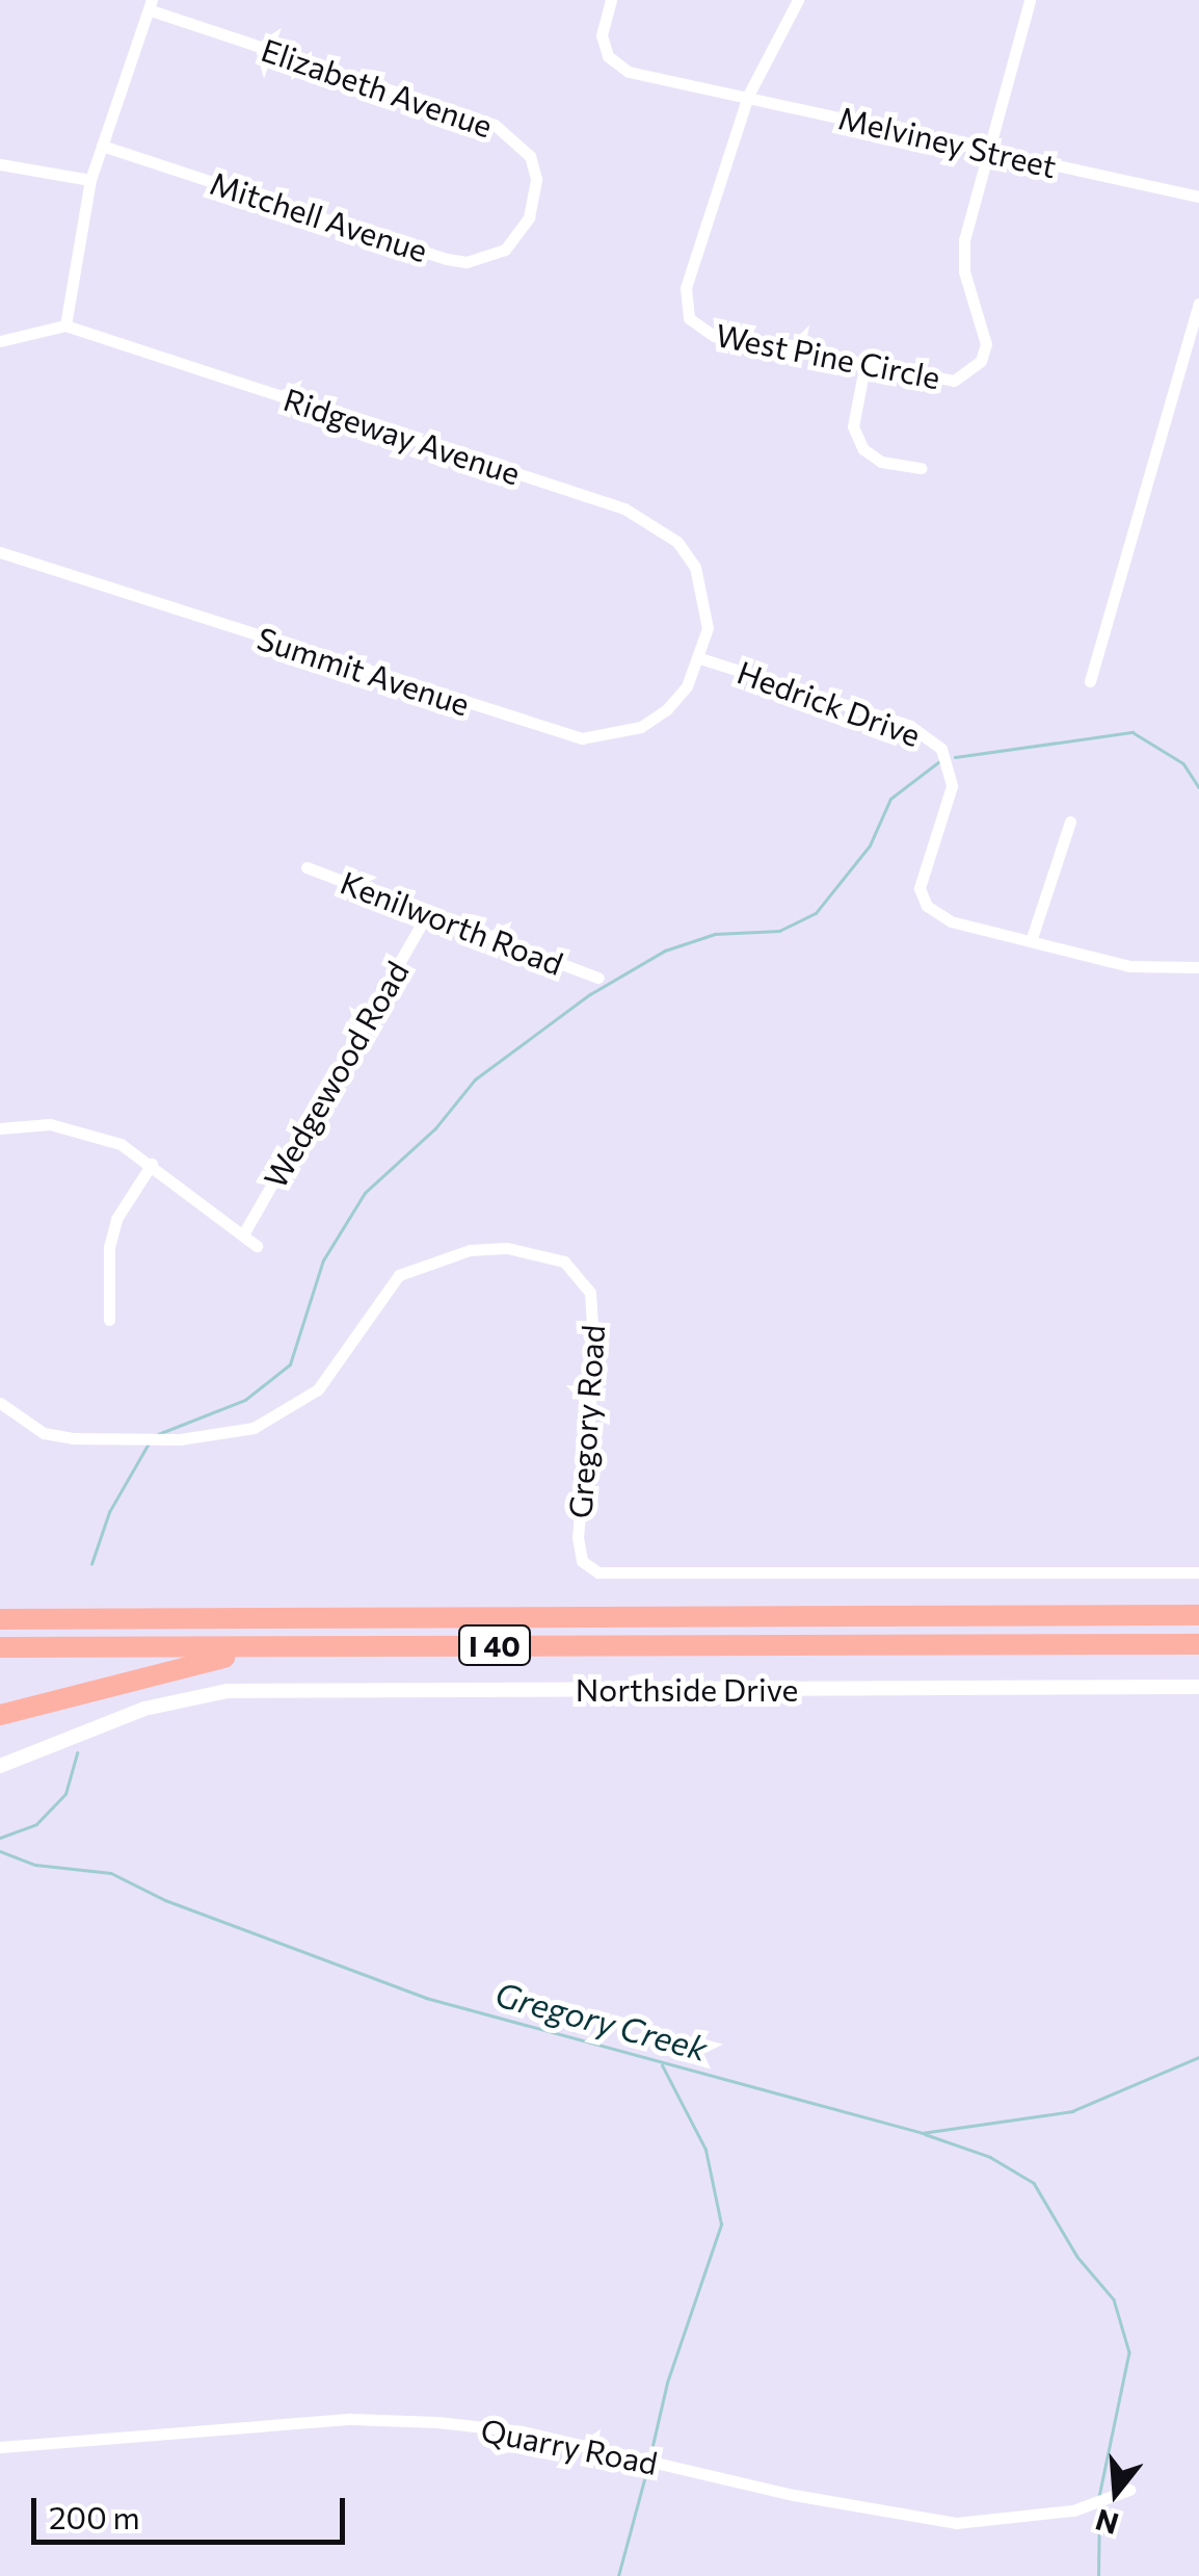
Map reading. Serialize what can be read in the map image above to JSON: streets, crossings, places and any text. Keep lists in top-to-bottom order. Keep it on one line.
{"streets":{"highway":["I 40"],"street":["Elizabeth Avenue","Melviney Street","Mitchell Avenue","West Pine Circle","Ridgeway Avenue","Summit Avenue","Hedrick Drive","Kenilworth Road","Wedgewood Road","Gregory Road","Northside Drive","Quarry Road"]},"crossings":[["Elizabeth Avenue","Mitchell Avenue"],["Melviney Street","West Pine Circle"],["Ridgeway Avenue","Summit Avenue"],["Ridgeway Avenue","Hedrick Drive"],["Summit Avenue","Hedrick Drive"],["Kenilworth Road","Wedgewood Road"]],"water":["Gregory Creek"],"scale_bar":"200 m","north":"bottom"}
